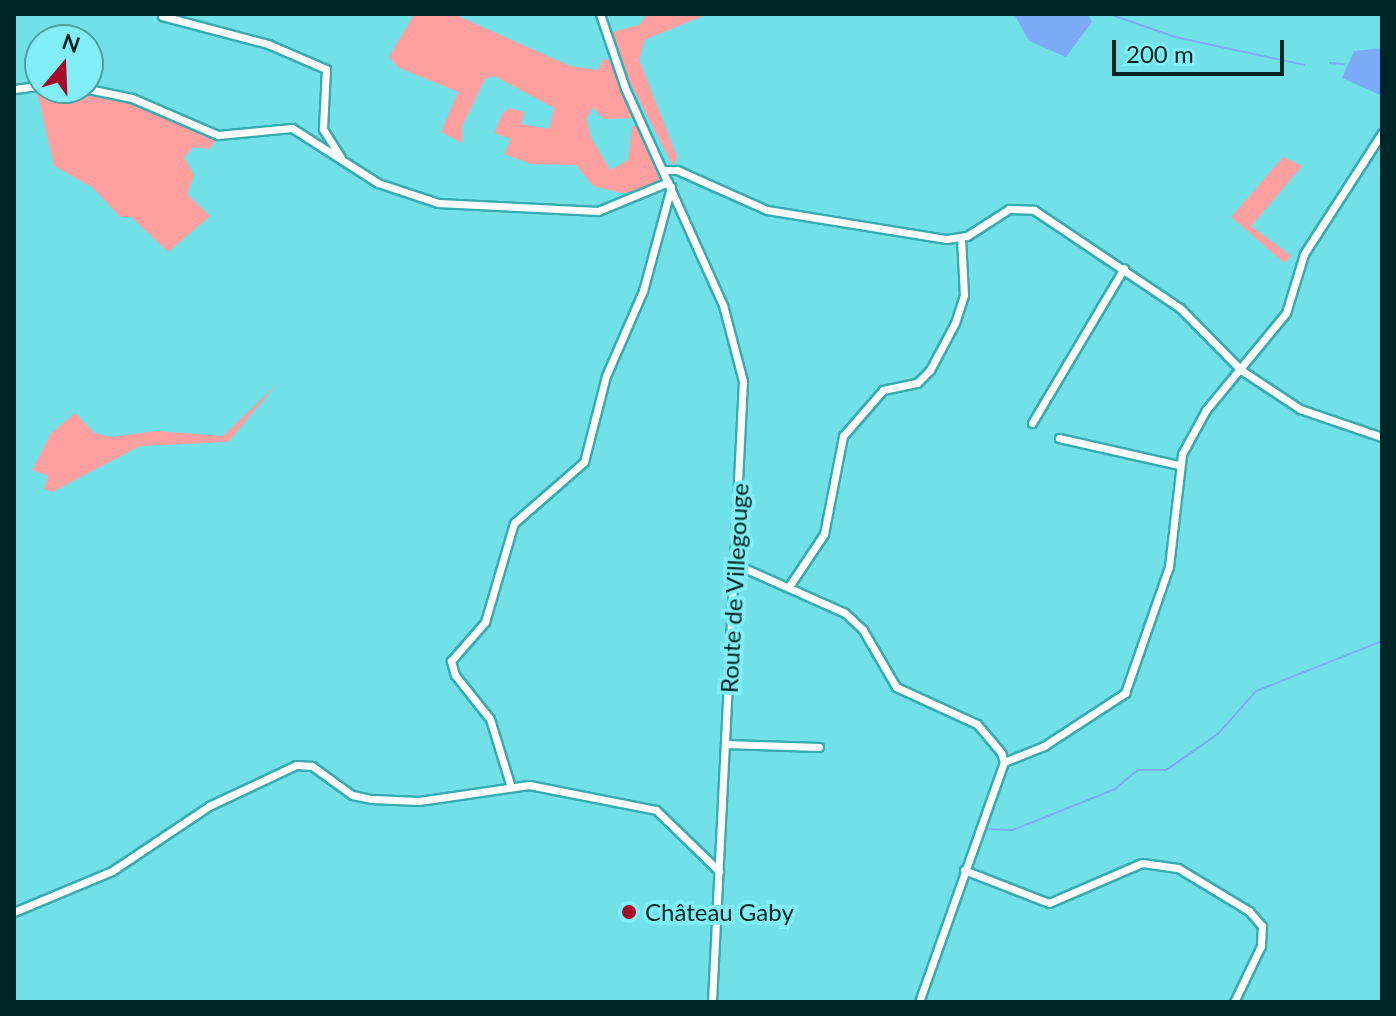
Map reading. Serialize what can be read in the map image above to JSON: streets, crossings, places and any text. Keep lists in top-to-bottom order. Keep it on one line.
{"streets":{"street":["Route de Villegouge"]},"places":["Château Gaby"],"scale_bar":"200 m","north":"top"}
